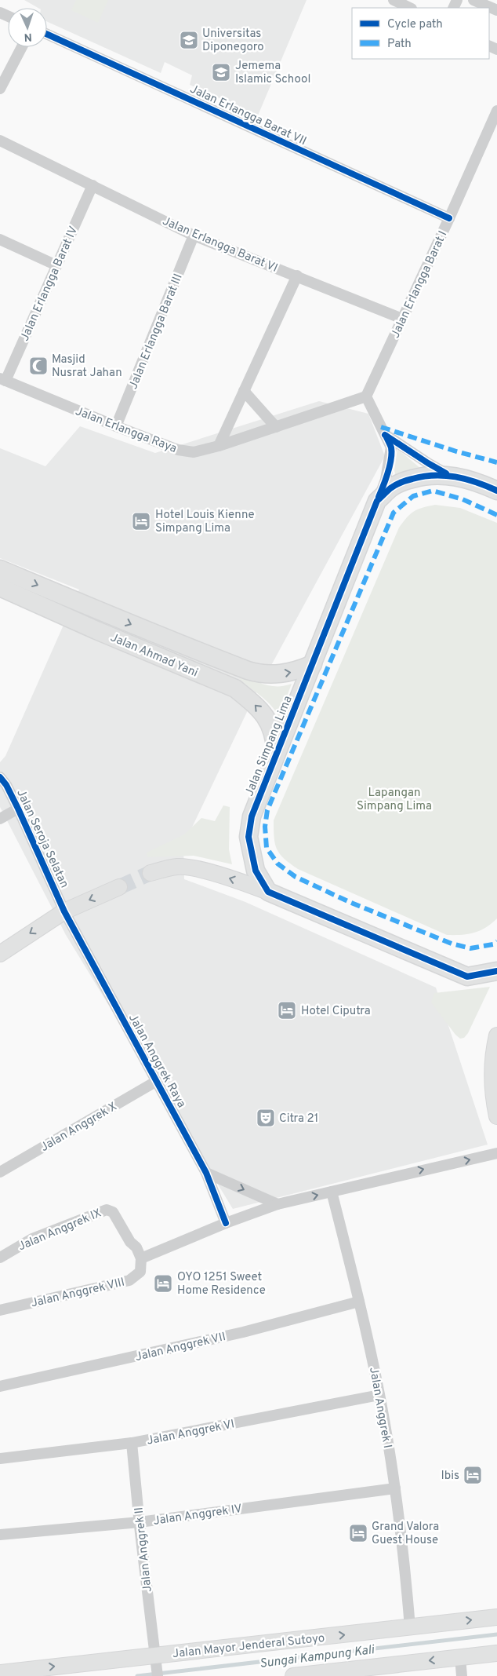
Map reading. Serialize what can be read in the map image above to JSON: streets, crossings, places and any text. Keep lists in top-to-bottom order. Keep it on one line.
{"streets":{"main road":["Jalan Ahmad Yani","Jalan Simpang Lima","Jalan Mayor Jenderal Sutoyo"],"street":["Jalan Erlangga Barat VII","Jalan Erlangga Barat VI","Jalan Erlangga Barat IV","Jalan Erlangga Barat I","Jalan Erlangga Barat III","Jalan Erlangga Raya","Jalan Seroja Selatan","Jalan Anggrek Raya","Jalan Anggrek X","Jalan Anggrek IX","Jalan Anggrek VIII","Jalan Anggrek VII","Jalan Anggrek I","Jalan Anggrek VI","Jalan Anggrek IV","Jalan Anggrek II"]},"crossings":[["Jalan Erlangga Barat VII","Jalan Erlangga Barat I"],["Jalan Erlangga Barat VI","Jalan Erlangga Barat IV"],["Jalan Erlangga Barat VI","Jalan Erlangga Barat I"],["Jalan Erlangga Barat VI","Jalan Erlangga Barat III"],["Jalan Erlangga Barat IV","Jalan Erlangga Raya"],["Jalan Erlangga Barat I","Jalan Erlangga Raya"],["Jalan Erlangga Barat III","Jalan Erlangga Raya"],["Jalan Ahmad Yani","Jalan Simpang Lima"],["Jalan Seroja Selatan","Jalan Anggrek Raya"],["Jalan Anggrek Raya","Jalan Anggrek X"],["Jalan Anggrek IX","Jalan Anggrek VIII"],["Jalan Anggrek VII","Jalan Anggrek I"],["Jalan Anggrek I","Jalan Anggrek VI"],["Jalan Anggrek I","Jalan Anggrek IV"],["Jalan Anggrek I","Jalan Mayor Jenderal Sutoyo"],["Jalan Anggrek VI","Jalan Anggrek II"],["Jalan Anggrek IV","Jalan Anggrek II"],["Jalan Anggrek II","Jalan Mayor Jenderal Sutoyo"]],"water":["Sungai Kampung Kali"],"parks":["Lapangan Simpang Lima"],"places":{"school or university":["Universitas Diponegoro","Jemema Islamic School"],"mosque":["Masjid Nusrat Jahan"],"hotel":["Hotel Louis Kienne Simpang Lima","Hotel Ciputra","OYO 1251 Sweet Home Residence","Ibis","Grand Valora Guest House"],"theatre":["Citra 21"]},"legend":["Cycle path","Path"],"north":"bottom"}
